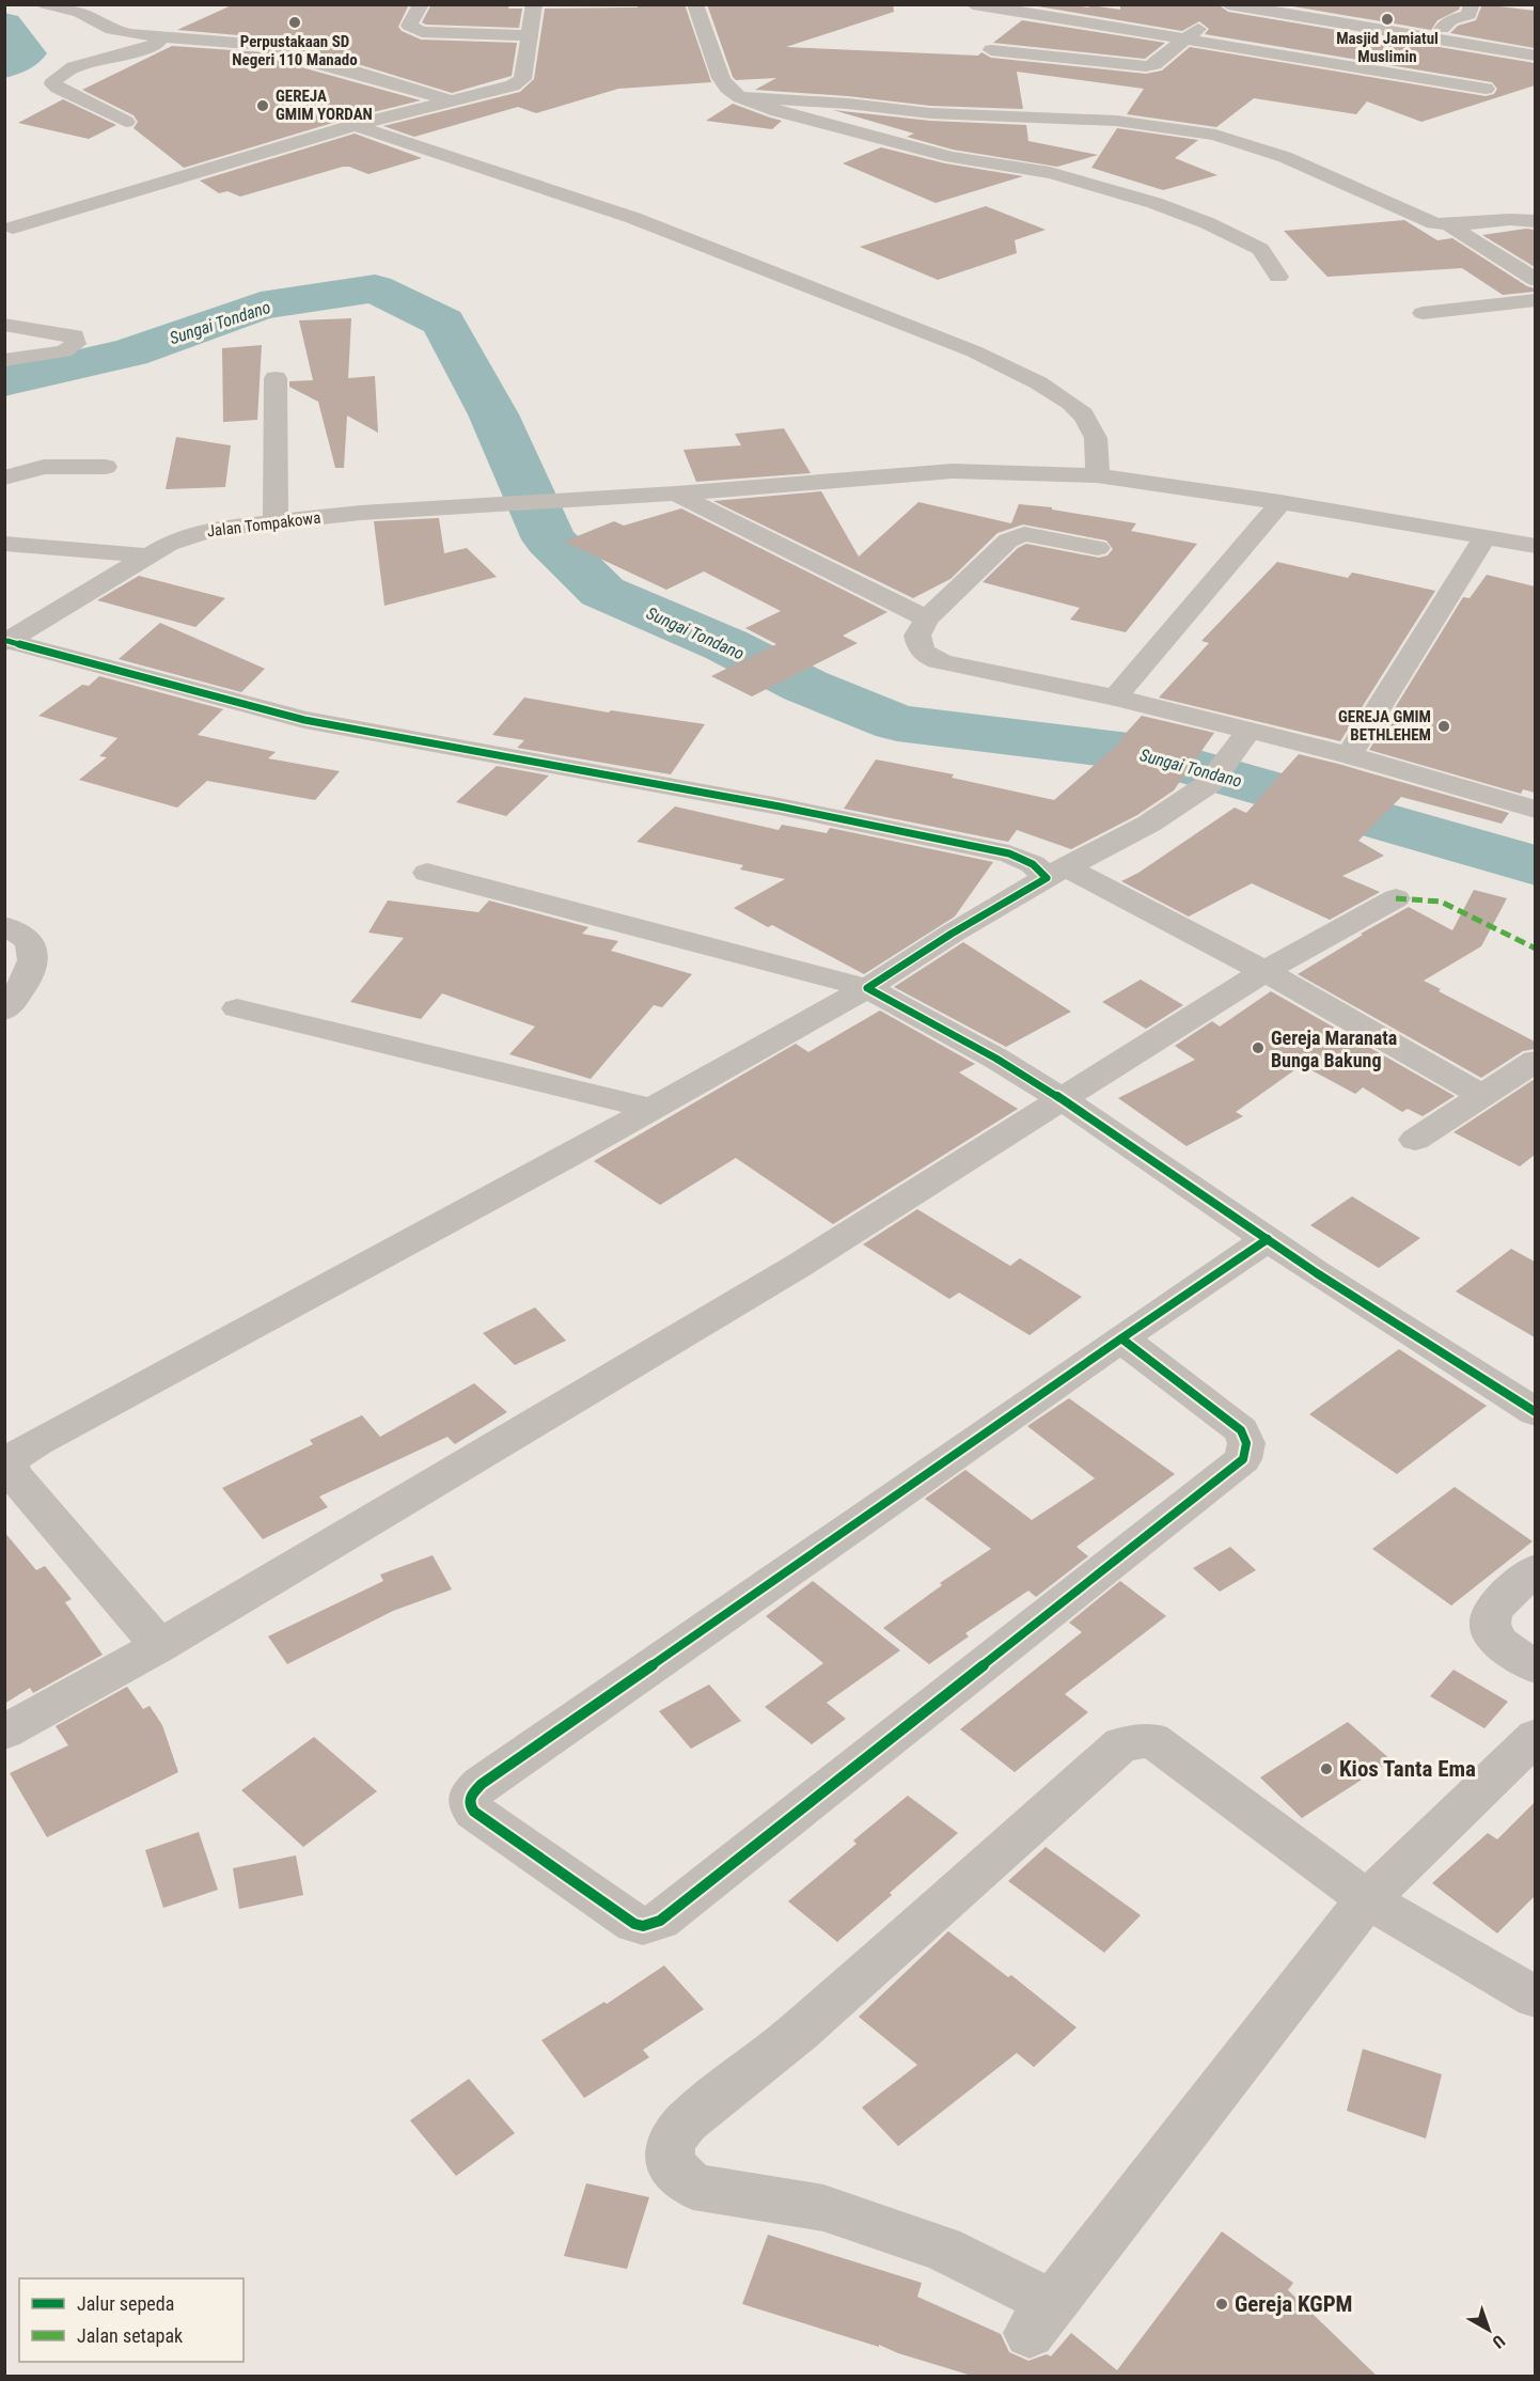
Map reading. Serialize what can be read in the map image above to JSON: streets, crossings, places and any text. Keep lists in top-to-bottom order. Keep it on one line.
{"streets":{"street":["Jalan Tompakowa"]},"water":["Sungai Tondano"],"places":["Masjid Jamiatul Muslimin","Perpustakaan SD Negeri 110 Manado","GEREJA GMIM YORDAN","GEREJA GMIM BETHLEHEM","Gereja Maranata Bunga Bakung","Kios Tanta Ema","Gereja KGPM"],"legend":["Jalur sepeda","Jalan setapak"],"north":"bottom right"}
